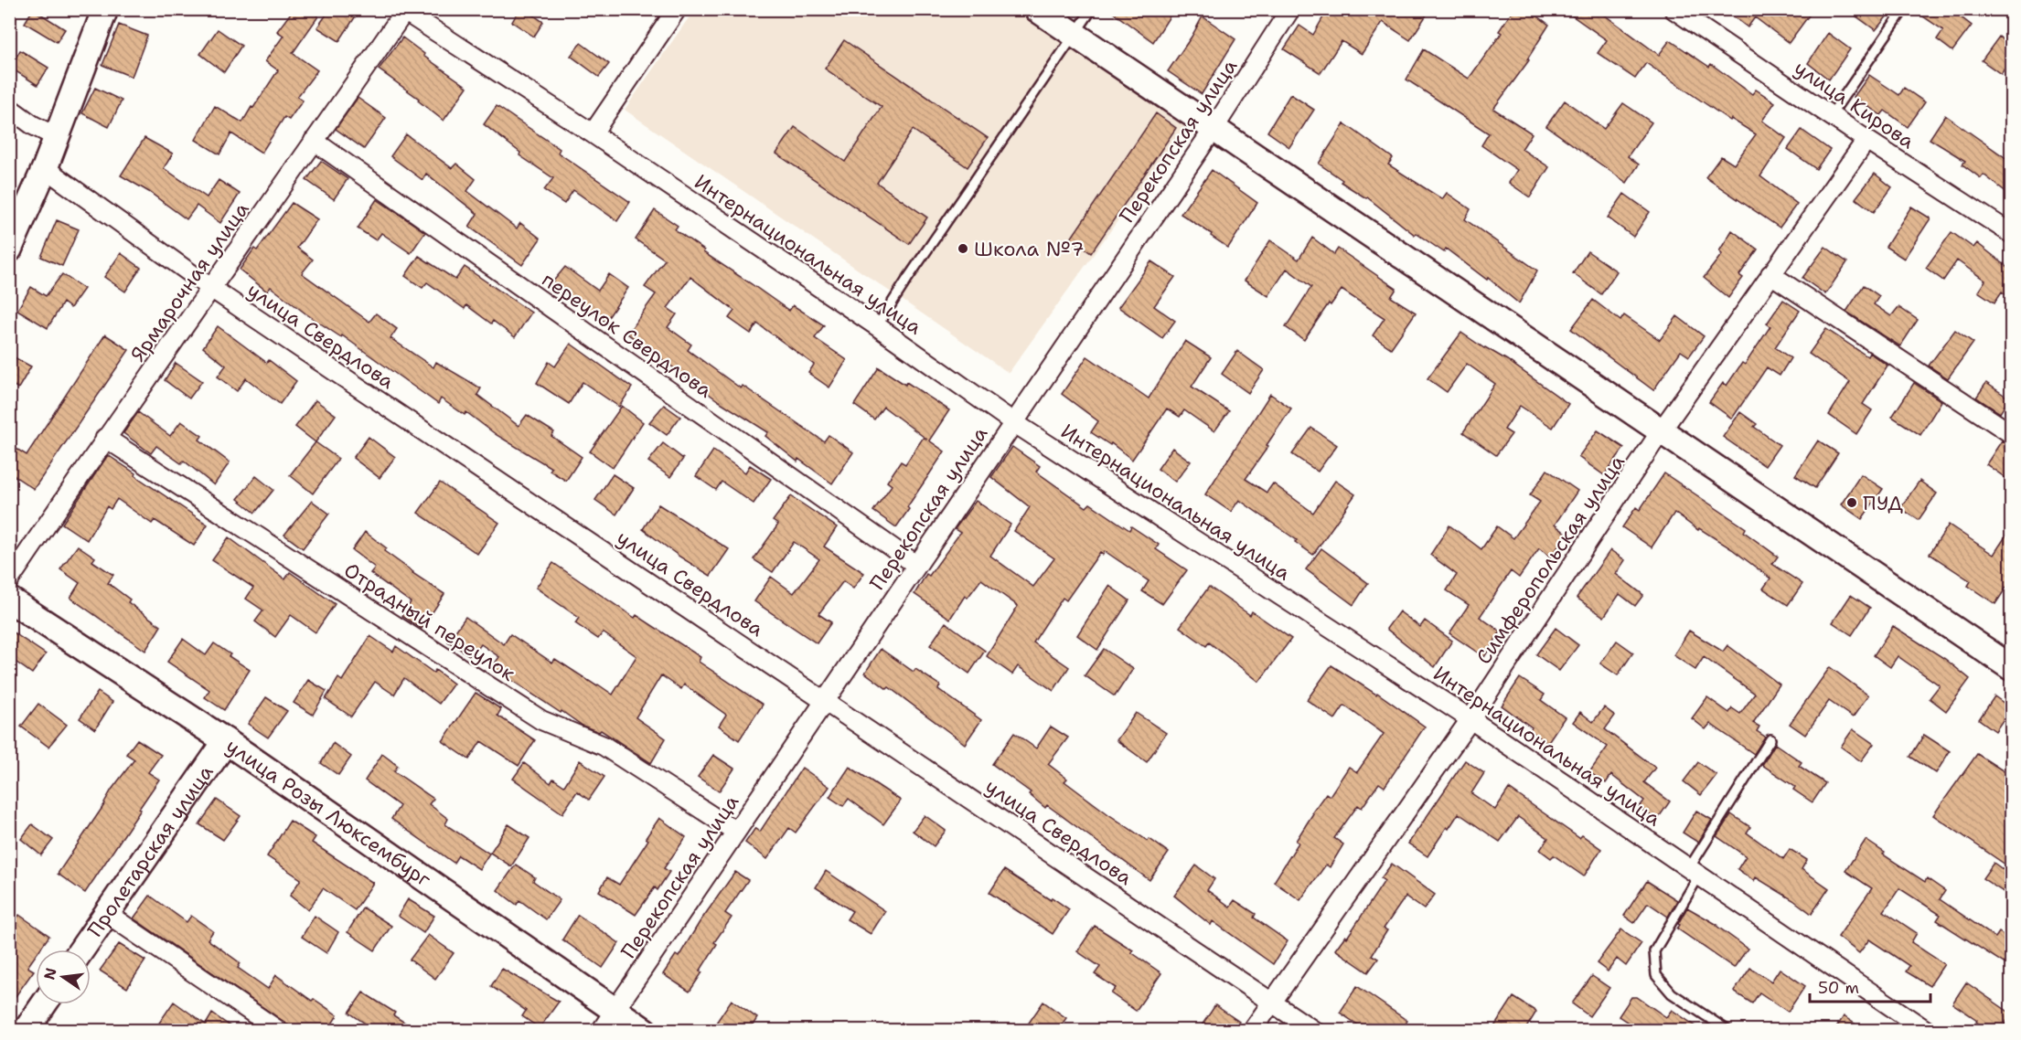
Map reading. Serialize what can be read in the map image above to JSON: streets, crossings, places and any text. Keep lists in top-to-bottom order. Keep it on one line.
{"streets":{"main road":["улица Розы Люксембург","Пролетарская улица"],"street":["улица Кирова","Перекопская улица","Интернациональная улица","Ярмарочная улица","переулок Свердлова","улица Свердлова","Симферопольская улица","Отрадный переулок"]},"crossings":[["улица Кирова","Симферопольская улица"],["Перекопская улица","Интернациональная улица"],["Перекопская улица","переулок Свердлова"],["Перекопская улица","улица Свердлова"],["Перекопская улица","Отрадный переулок"],["Перекопская улица","улица Розы Люксембург"],["Интернациональная улица","Ярмарочная улица"],["Интернациональная улица","Симферопольская улица"],["Ярмарочная улица","переулок Свердлова"],["Ярмарочная улица","улица Свердлова"],["Ярмарочная улица","Отрадный переулок"],["улица Свердлова","Симферопольская улица"],["улица Розы Люксембург","Пролетарская улица"]],"places":["Школа №7","ПУД"],"scale_bar":"50 m","north":"left"}
